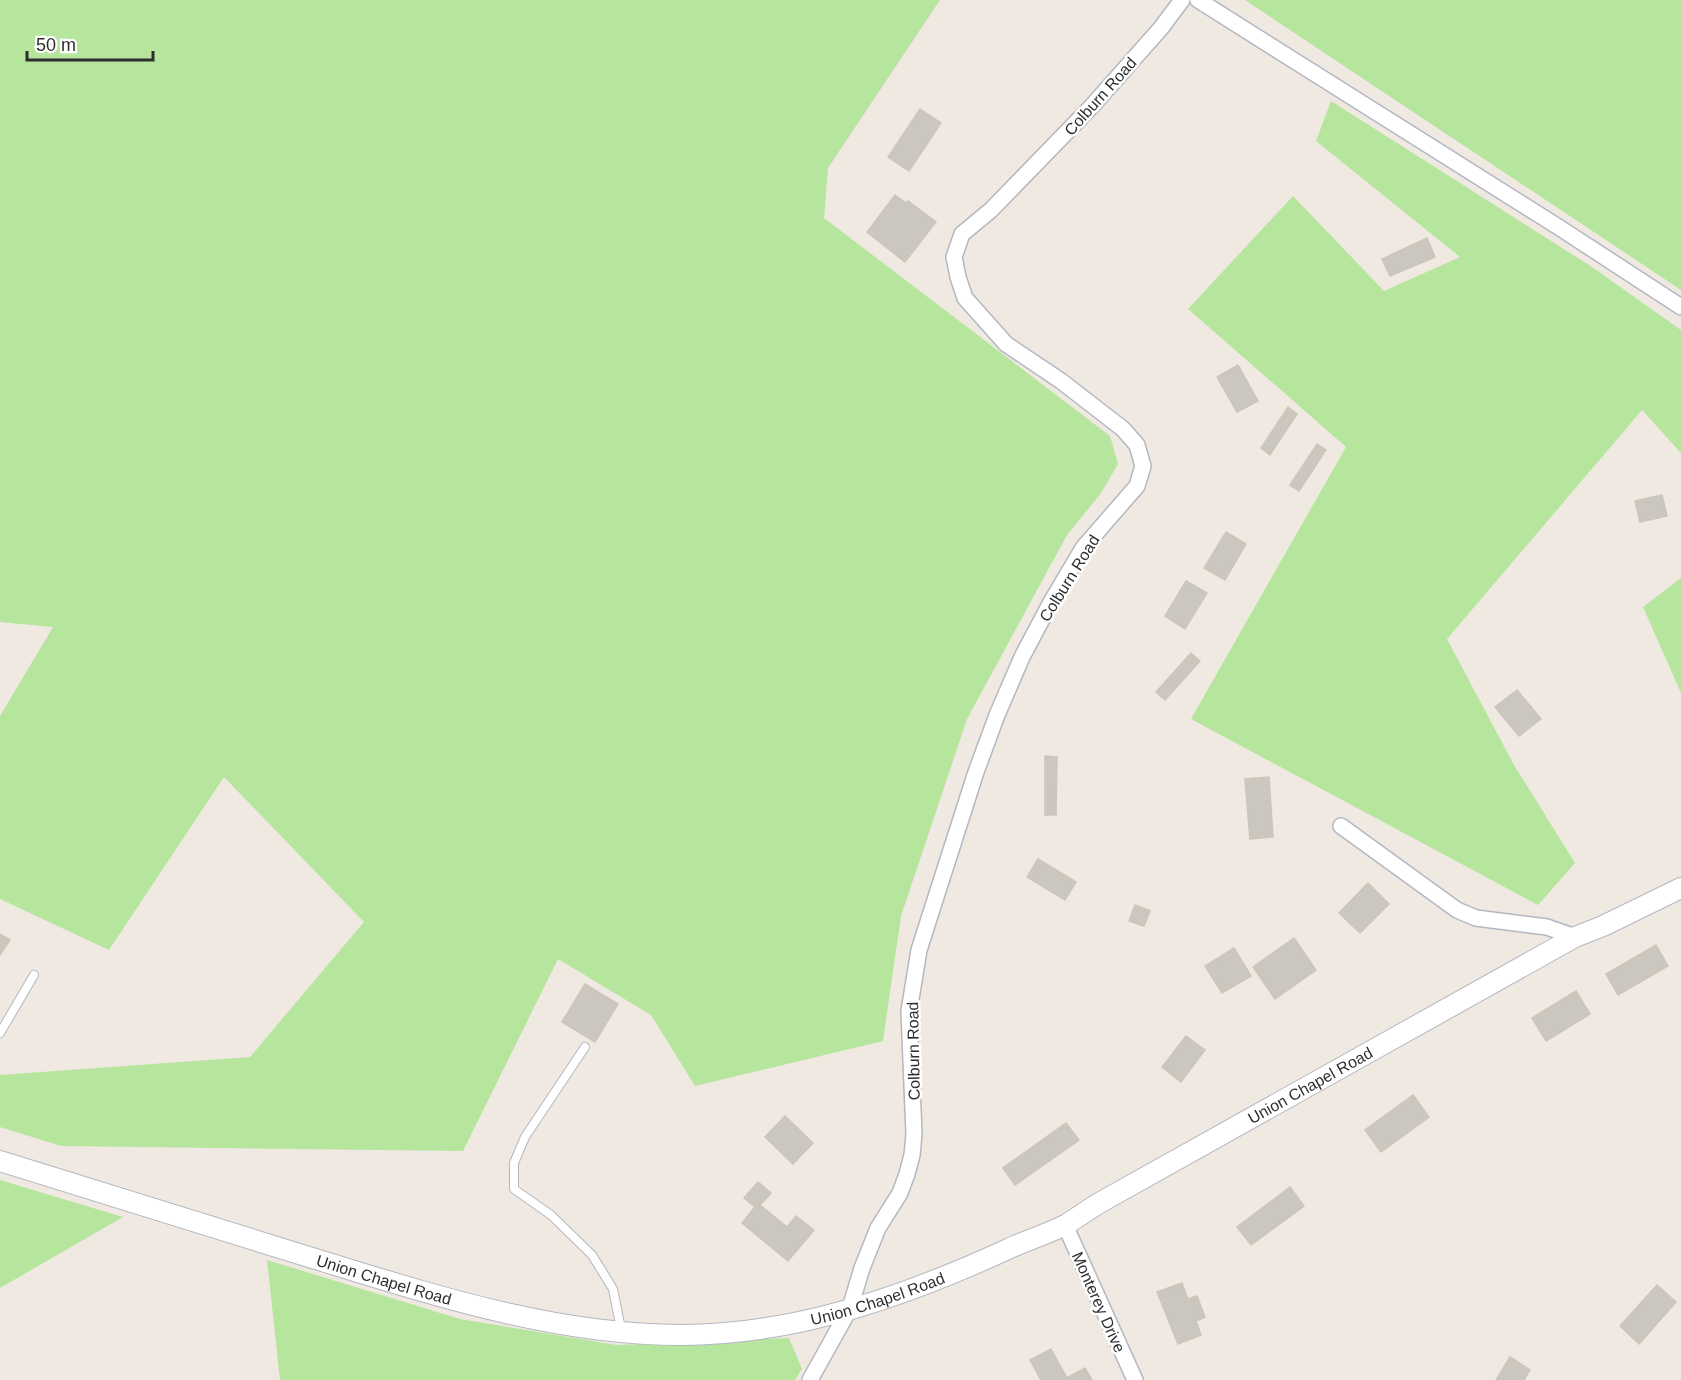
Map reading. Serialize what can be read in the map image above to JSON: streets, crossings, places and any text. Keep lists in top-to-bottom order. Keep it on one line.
{"streets":{"street":["Colburn Road","Union Chapel Road","Monterey Drive"]},"crossings":[["Colburn Road","Union Chapel Road"],["Union Chapel Road","Monterey Drive"]],"scale_bar":"50 m"}
